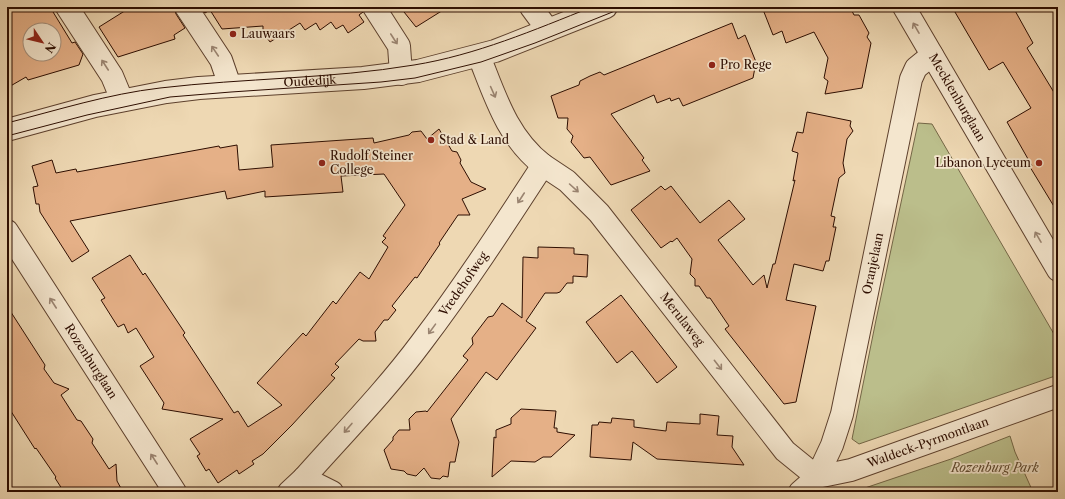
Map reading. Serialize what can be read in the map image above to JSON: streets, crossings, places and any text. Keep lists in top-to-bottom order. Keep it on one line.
{"streets":{"street":["Oudedijk","Mecklenburglaan","Oranjelaan","Vredehofweg","Merulaweg","Rozenburglaan","Waldeck-Pyrmontlaan"]},"crossings":[["Mecklenburglaan","Oranjelaan"],["Oranjelaan","Merulaweg"],["Oranjelaan","Waldeck-Pyrmontlaan"],["Vredehofweg","Merulaweg"],["Merulaweg","Waldeck-Pyrmontlaan"]],"one_way":["Mecklenburglaan","Vredehofweg","Merulaweg","Rozenburglaan"],"parks":["Rozenburg Park"],"places":["Lauwaars","Pro Rege","Stad & Land","Rudolf Steiner College","Libanon Lyceum"],"north":"bottom right"}
